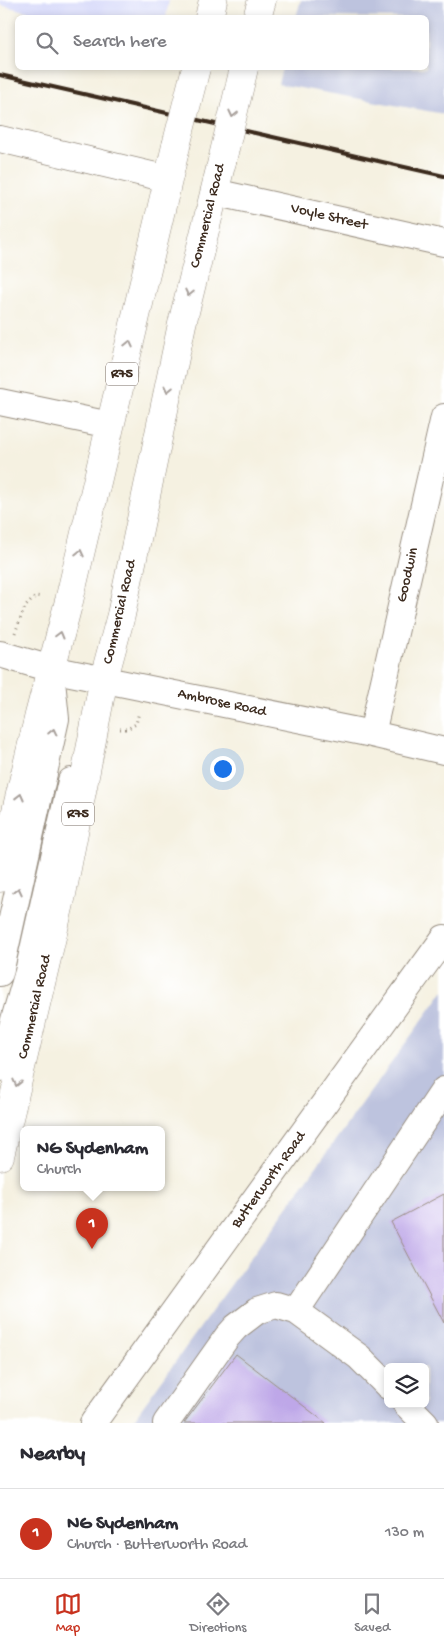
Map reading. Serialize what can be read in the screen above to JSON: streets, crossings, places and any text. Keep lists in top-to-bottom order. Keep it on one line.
{"streets":{"main road":["Commercial Road","R75"],"street":["Voyle Street","Goodwin","Ambrose Road","Butterworth Road"]},"crossings":[["Commercial Road","Voyle Street"],["Commercial Road","Ambrose Road"],["R75","Ambrose Road"],["Goodwin","Ambrose Road"]],"page":{"search":"Search here","popup":["NG Sydenham","Church"],"pins":"1","heading":"Nearby","list":[{"mark":"1","name":"NG Sydenham","note":"Church · Butterworth Road","value":"130 m"}],"nav":["Map","Directions","Saved"]}}
